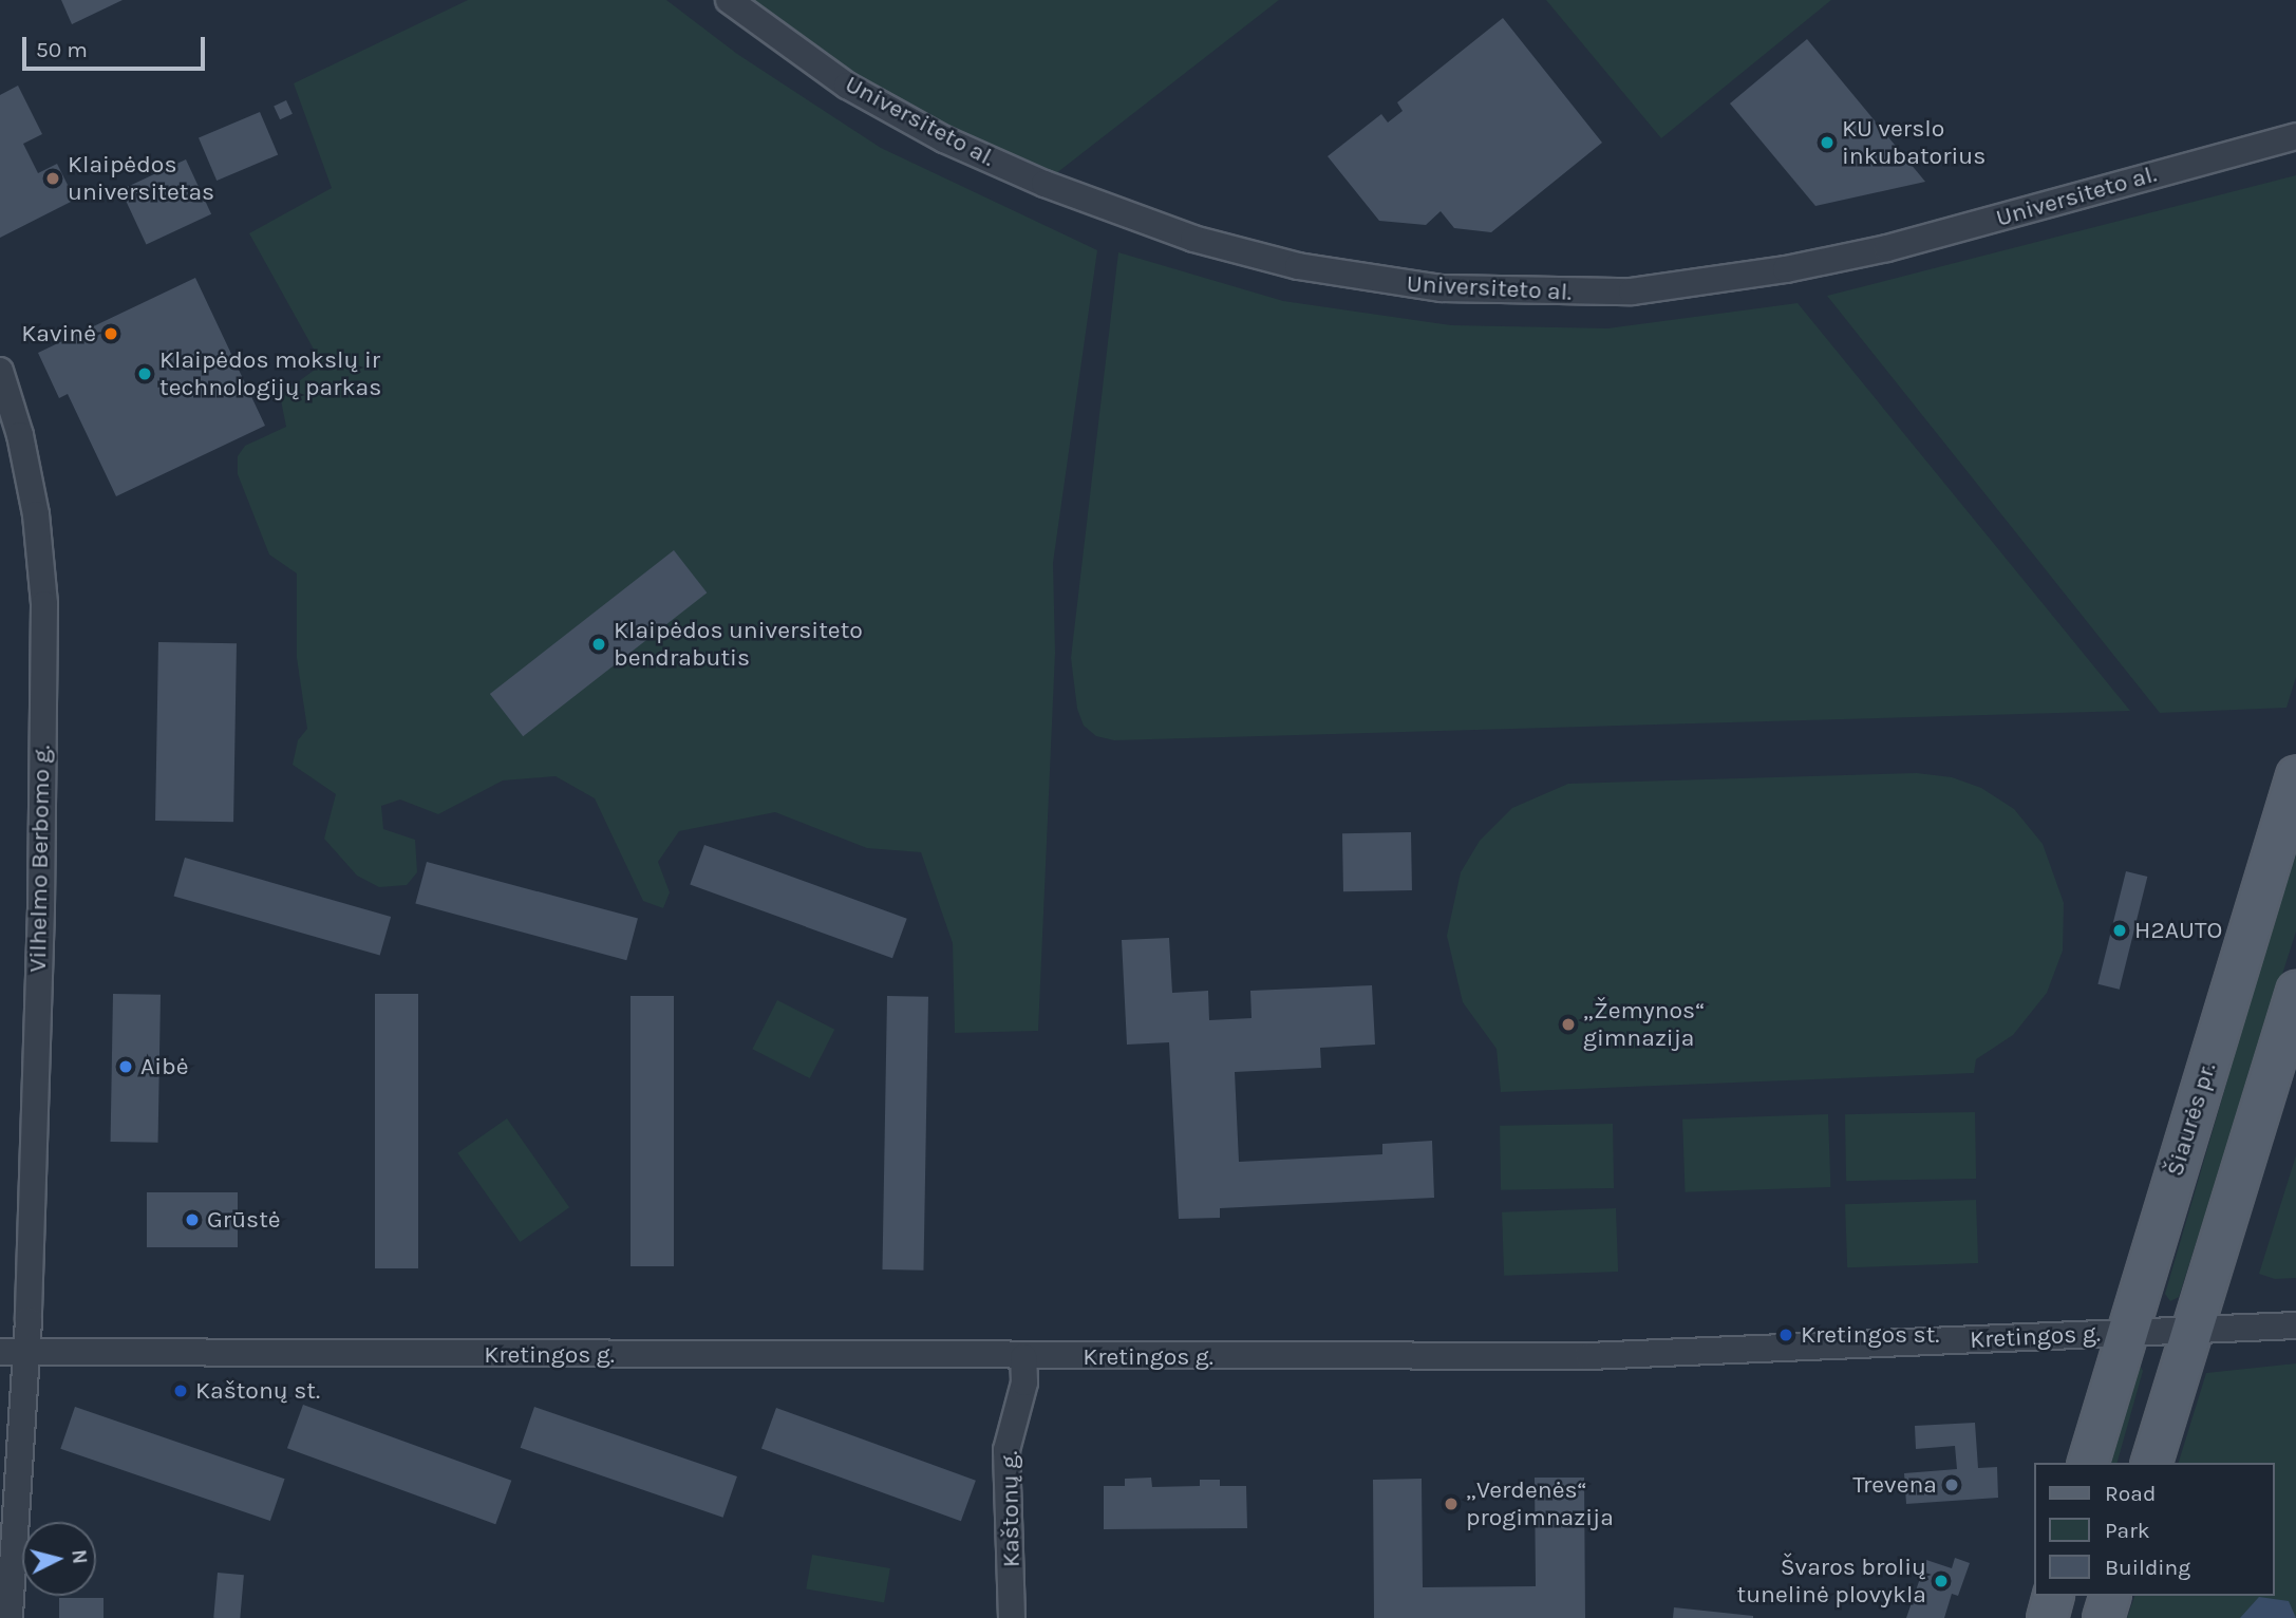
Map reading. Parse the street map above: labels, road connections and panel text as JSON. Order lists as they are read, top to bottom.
{
  "streets": {
    "main road": ["Šiaurės pr."],
    "street": [
      "Universiteto al.",
      "Vilhelmo Berbomo g.",
      "Kretingos g.",
      "Kaštonų g."
    ]
  },
  "crossings": [
    ["Vilhelmo Berbomo g.", "Kretingos g."],
    ["Šiaurės pr.", "Kretingos g."],
    ["Kretingos g.", "Kaštonų g."]
  ],
  "places": [
    "KU verslo inkubatorius",
    "Klaipėdos universitetas",
    "Kavinė",
    "Klaipėdos mokslų ir technologijų parkas",
    "Klaipėdos universiteto bendrabutis",
    "H2AUTO",
    "„Žemynos“ gimnazija",
    "Aibė",
    "Grūstė",
    "Kretingos st.",
    "Kaštonų st.",
    "Trevena",
    "„Verdenės“ progimnazija",
    "Švaros brolių tunelinė plovykla"
  ],
  "legend": ["Road", "Park", "Building"],
  "scale_bar": "50 m",
  "north": "right"
}
